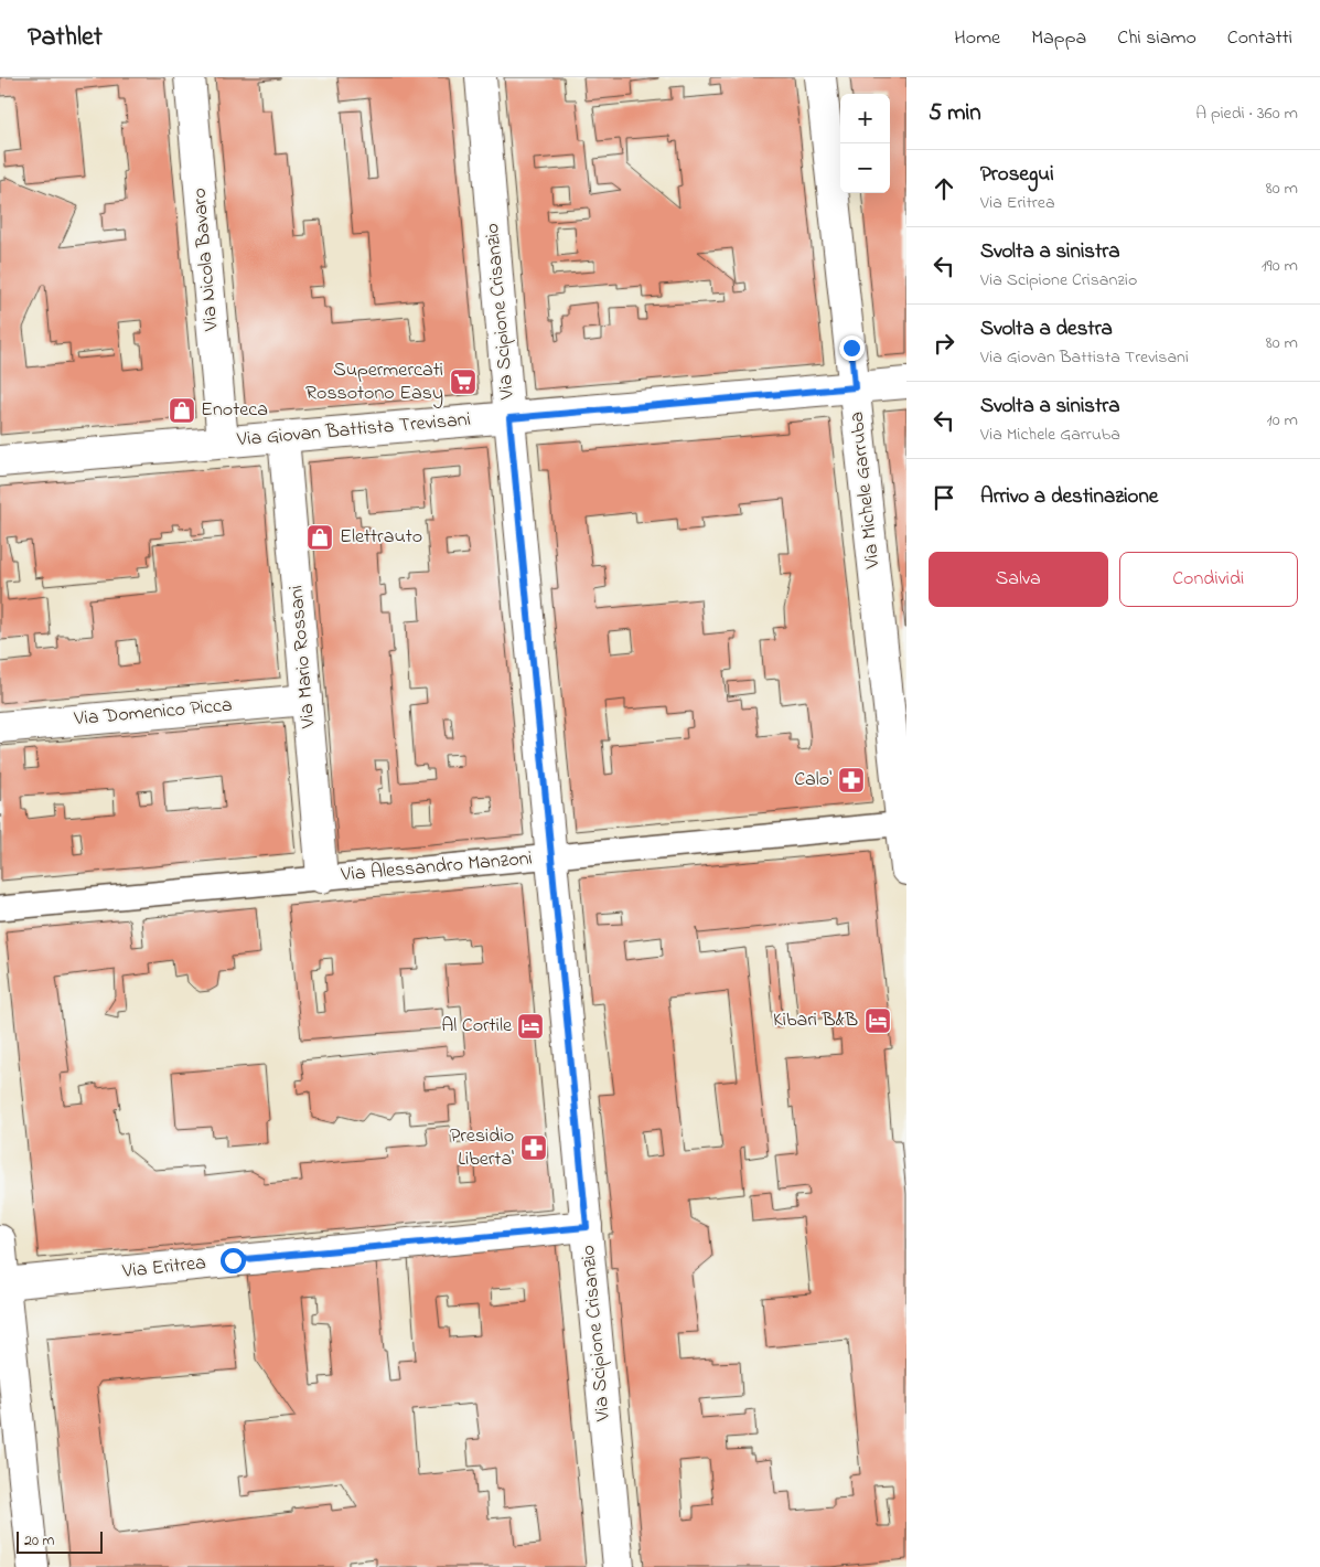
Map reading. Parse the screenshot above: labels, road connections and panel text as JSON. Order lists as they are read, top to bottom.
{
  "streets": {
    "street": [
      "Via Nicola Bavaro",
      "Via Scipione Crisanzio",
      "Via Giovan Battista Trevisani",
      "Via Michele Garruba",
      "Via Mario Rossani",
      "Via Domenico Picca",
      "Via Alessandro Manzoni",
      "Via Eritrea"
    ]
  },
  "crossings": [
    ["Via Nicola Bavaro", "Via Giovan Battista Trevisani"],
    ["Via Scipione Crisanzio", "Via Giovan Battista Trevisani"],
    ["Via Scipione Crisanzio", "Via Alessandro Manzoni"],
    ["Via Scipione Crisanzio", "Via Eritrea"],
    ["Via Giovan Battista Trevisani", "Via Michele Garruba"],
    ["Via Giovan Battista Trevisani", "Via Mario Rossani"],
    ["Via Michele Garruba", "Via Alessandro Manzoni"],
    ["Via Mario Rossani", "Via Domenico Picca"],
    ["Via Mario Rossani", "Via Alessandro Manzoni"]
  ],
  "places": {
    "supermarket": ["Supermercati Rossotono Easy"],
    "shop": ["Enoteca", "Elettrauto"],
    "pharmacy": ["Calo'", "Presidio Liberta'"],
    "hotel": ["Kibari B&B", "Al Cortile"]
  },
  "scale_bar": "20 m",
  "page": {
    "header": "Pathlet",
    "nav": [
      "Home",
      "Mappa",
      "Chi siamo",
      "Contatti"
    ],
    "heading": ["5 min", "A piedi · 360 m"],
    "map_buttons": ["+", "−"],
    "list": [
      ["Prosegui", "Via Eritrea", "80 m"],
      ["Svolta a sinistra", "Via Scipione Crisanzio", "190 m"],
      ["Svolta a destra", "Via Giovan Battista Trevisani", "80 m"],
      ["Svolta a sinistra", "Via Michele Garruba", "10 m"],
      "Arrivo a destinazione"
    ],
    "buttons": ["Salva", "Condividi"],
    "scale": "20 m"
  }
}
